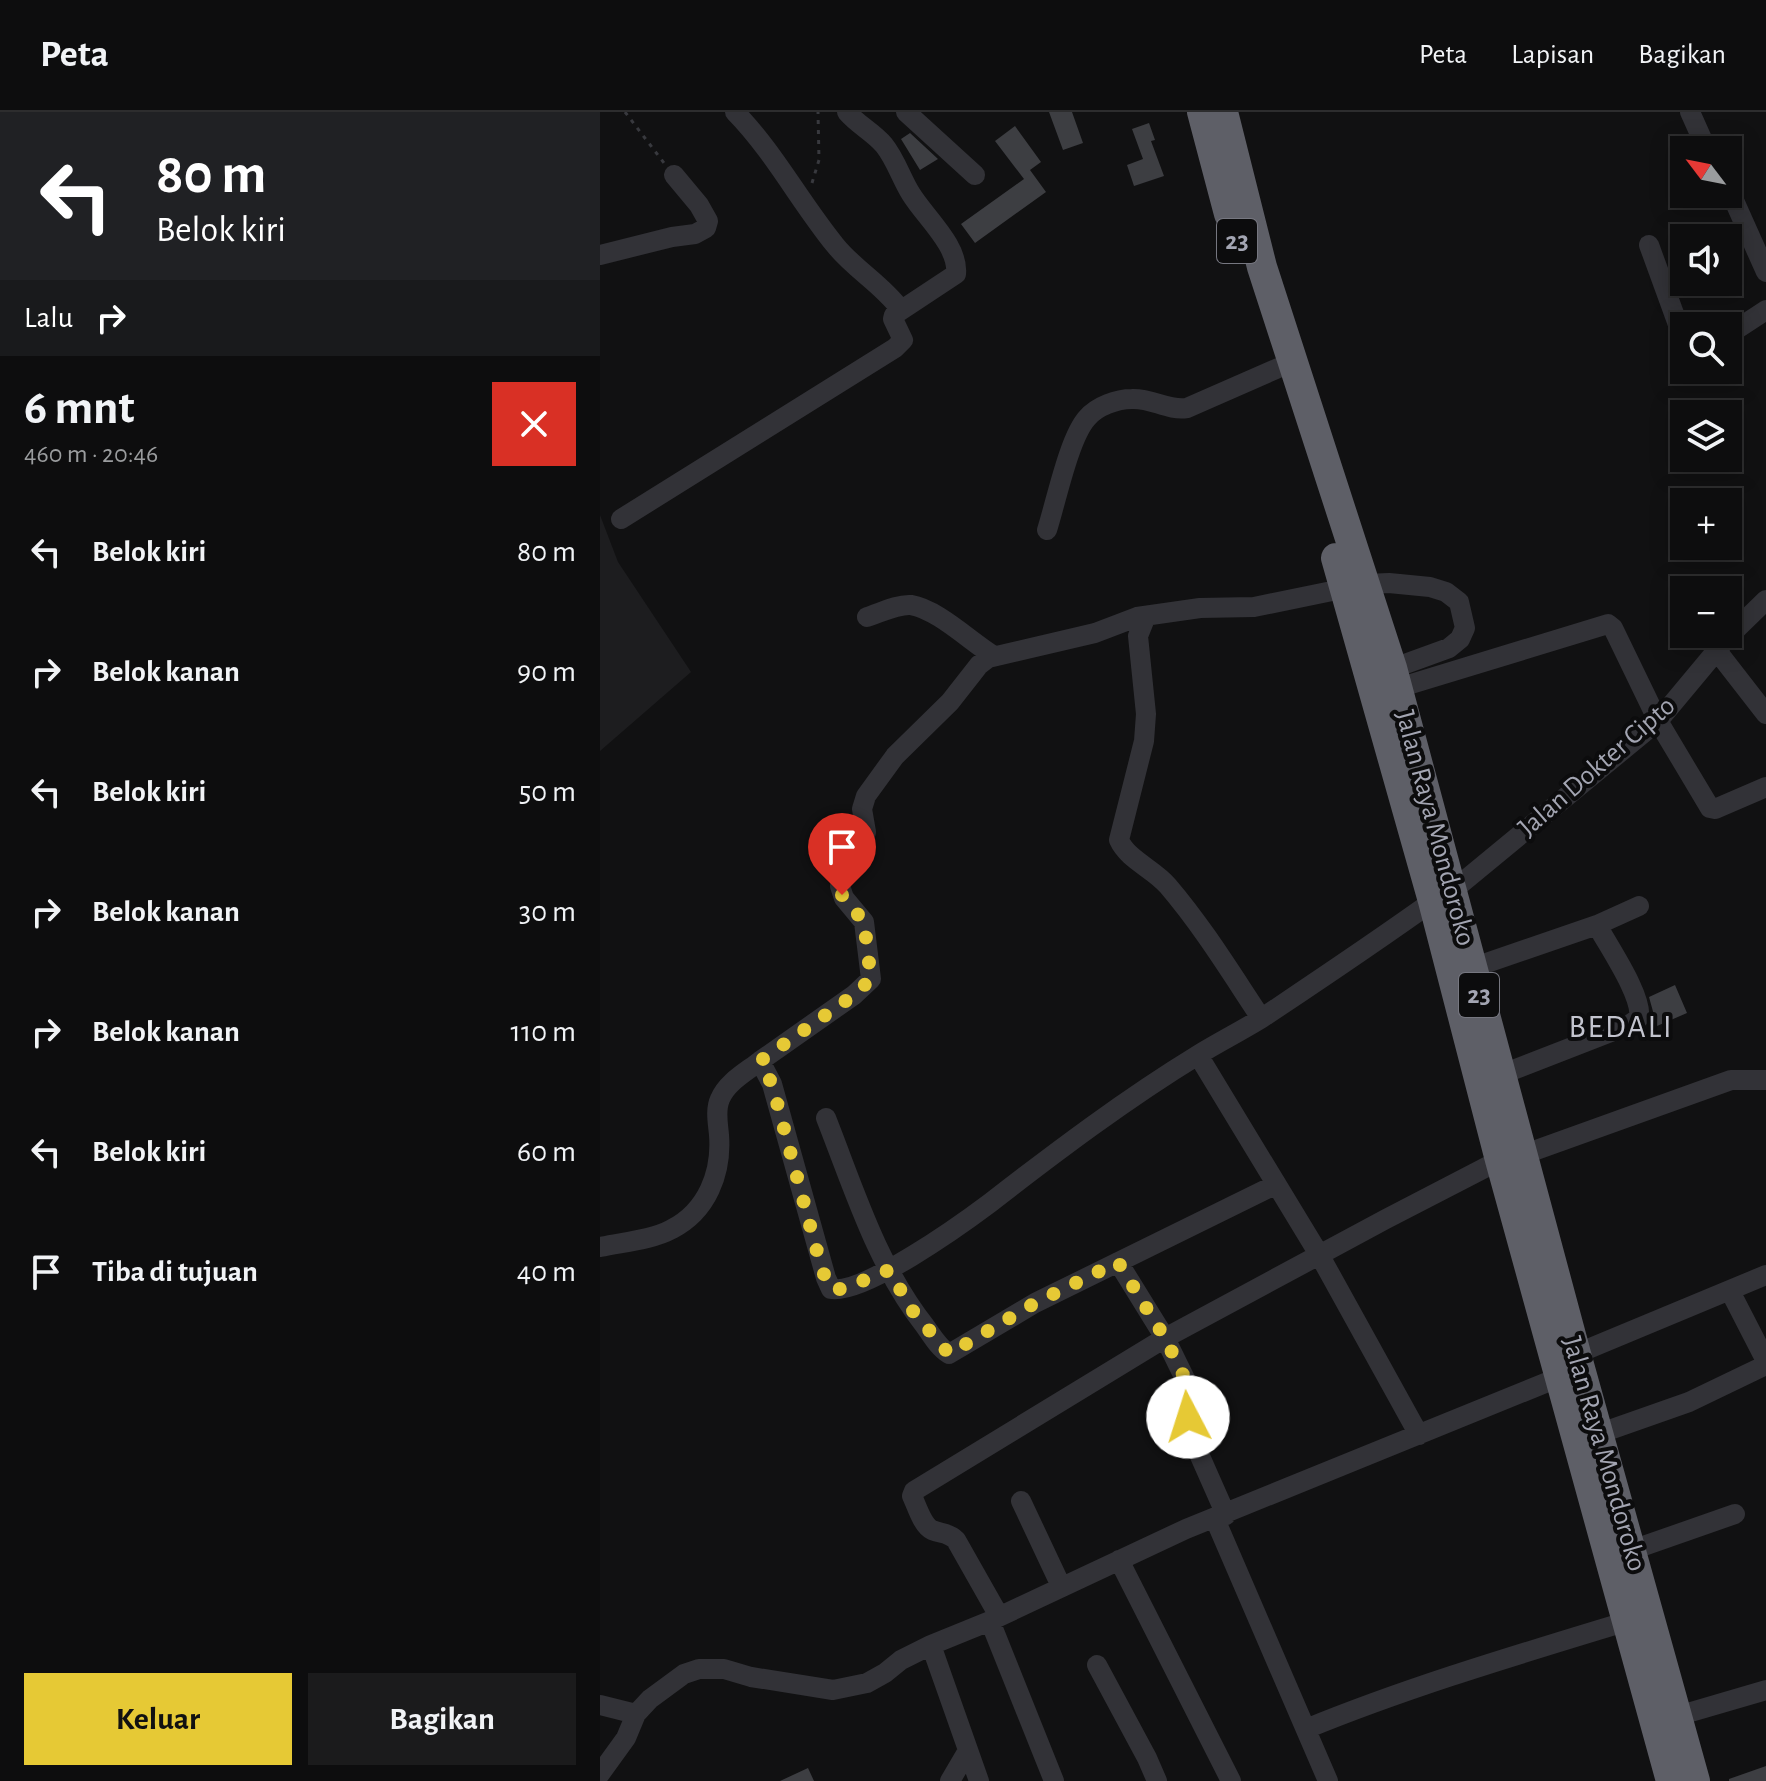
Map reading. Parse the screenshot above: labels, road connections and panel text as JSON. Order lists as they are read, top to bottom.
{
  "streets": {
    "highway": ["23", "Jalan Raya Mondoroko"],
    "street": ["Jalan Dokter Cipto"]
  },
  "crossings": [
    ["Jalan Dokter Cipto", "Jalan Raya Mondoroko"]
  ],
  "districts": ["BEDALI"],
  "north": "top left",
  "page": {
    "header": "Peta",
    "nav": ["Peta", "Lapisan", "Bagikan"],
    "turn": ["80 m", "Belok kiri"],
    "map_buttons": ["+", "−"],
    "then": "Lalu",
    "heading": ["6 mnt", "460 m · 20:46"],
    "list": [
      {
        "name": "Belok kiri",
        "value": "80 m"
      },
      {
        "name": "Belok kanan",
        "value": "90 m"
      },
      {
        "name": "Belok kiri",
        "value": "50 m"
      },
      {
        "name": "Belok kanan",
        "value": "30 m"
      },
      {
        "name": "Belok kanan",
        "value": "110 m"
      },
      {
        "name": "Belok kiri",
        "value": "60 m"
      },
      {
        "name": "Tiba di tujuan",
        "value": "40 m"
      }
    ],
    "buttons": ["Keluar", "Bagikan"]
  }
}
